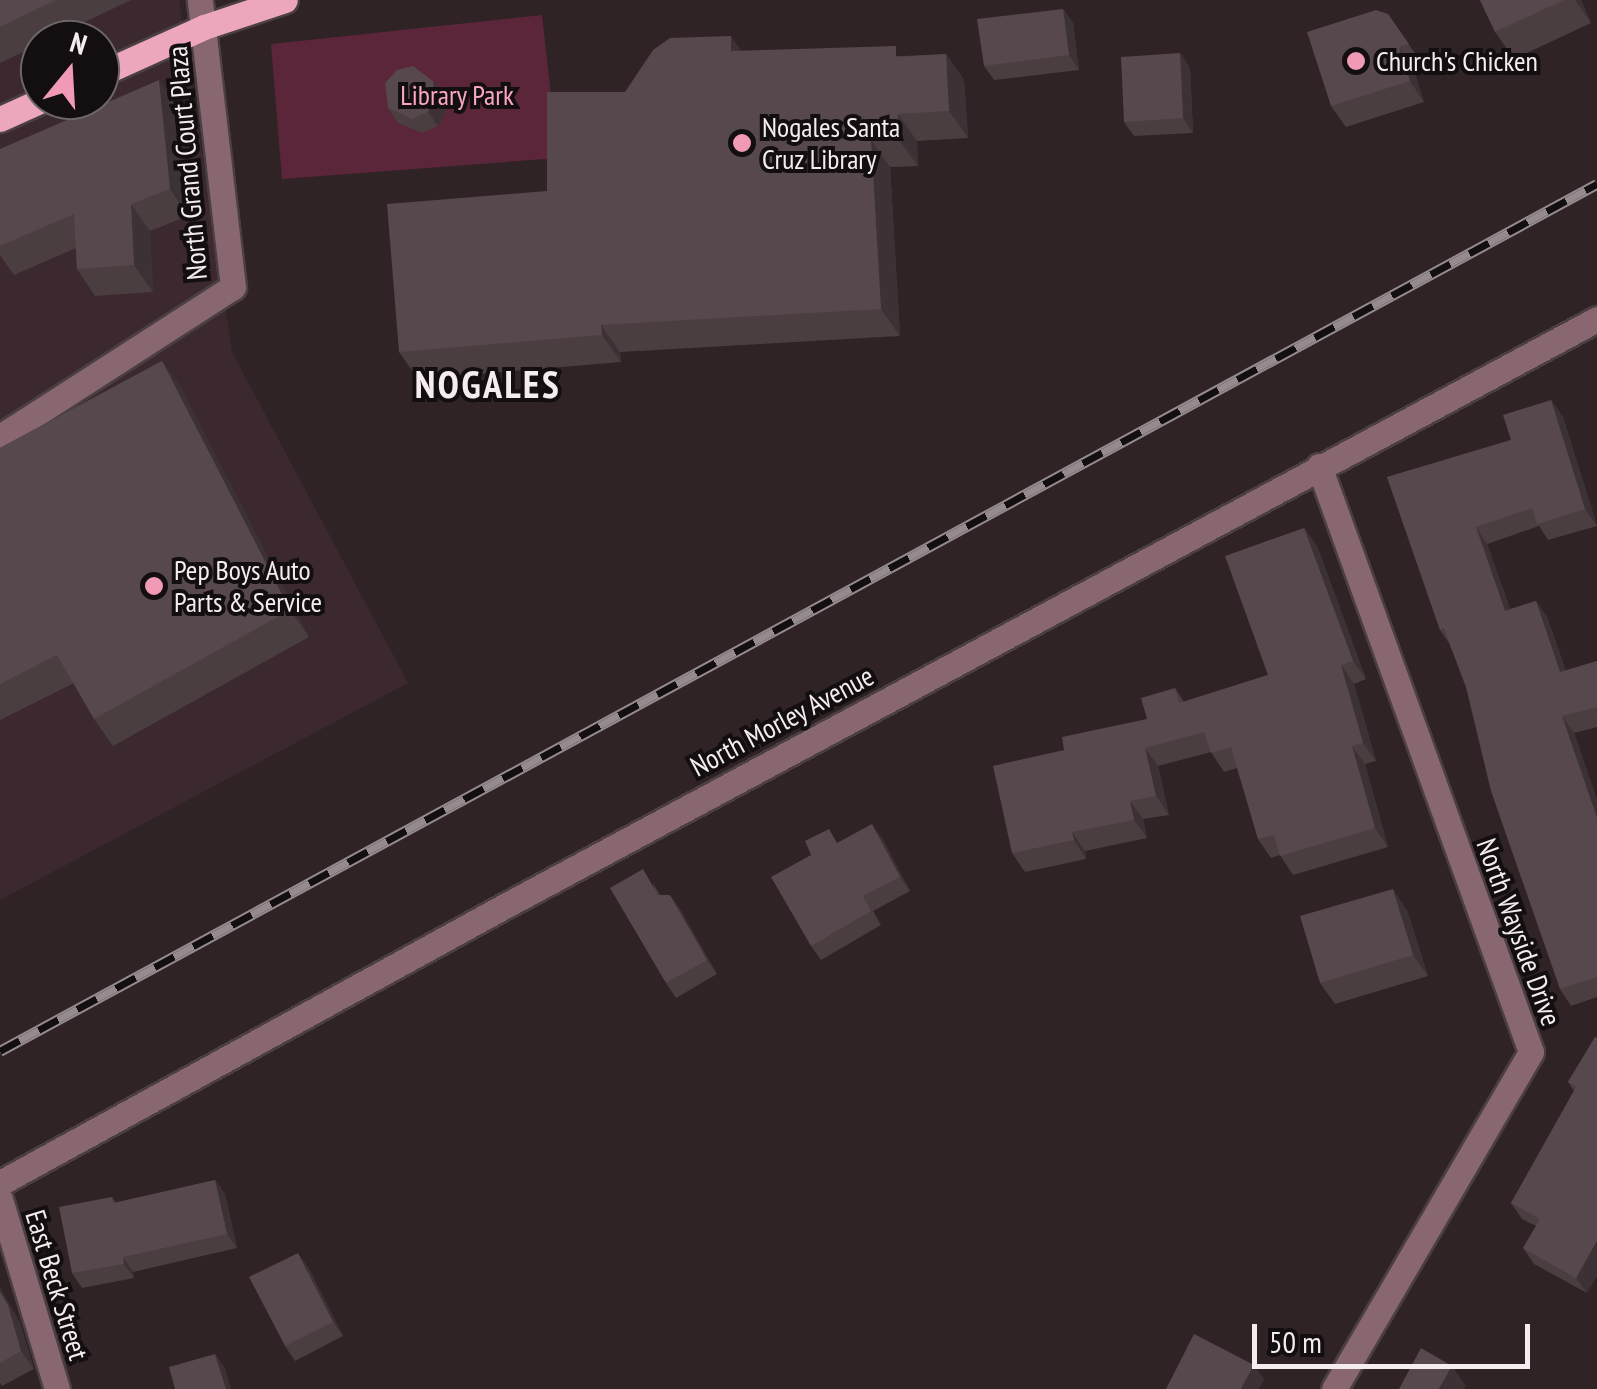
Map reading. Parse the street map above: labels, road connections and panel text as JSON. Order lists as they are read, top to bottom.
{
  "streets": {
    "street": [
      "North Grand Court Plaza",
      "North Morley Avenue",
      "North Wayside Drive",
      "East Beck Street"
    ]
  },
  "crossings": [
    ["North Morley Avenue", "North Wayside Drive"]
  ],
  "districts": ["NOGALES"],
  "parks": ["Library Park"],
  "places": ["Church's Chicken", "Nogales Santa Cruz Library", "Pep Boys Auto Parts & Service"],
  "scale_bar": "50 m",
  "north": "top"
}
